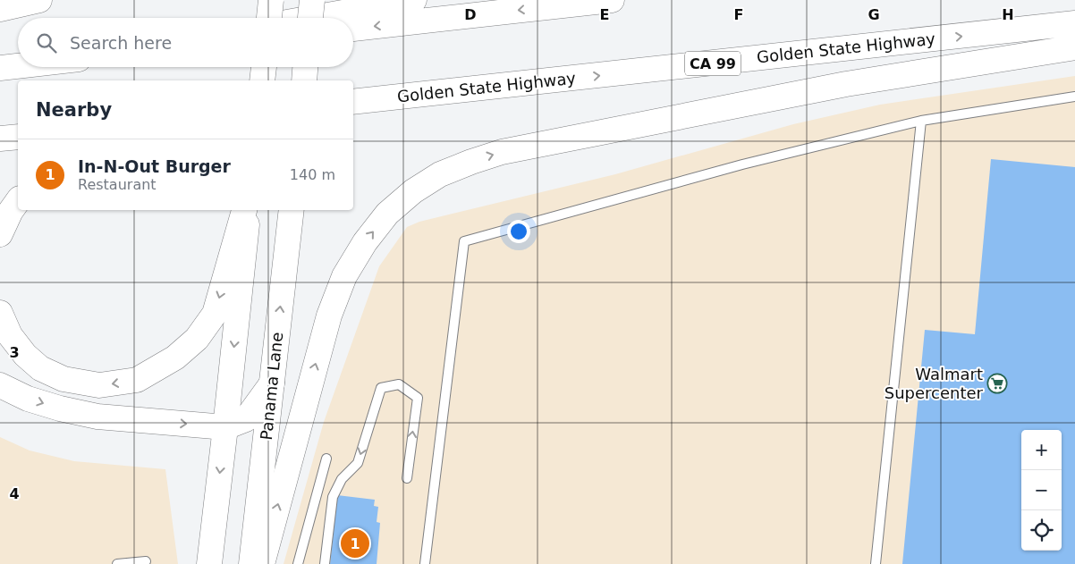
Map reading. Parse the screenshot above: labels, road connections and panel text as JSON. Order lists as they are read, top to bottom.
{
  "streets": {
    "main road": ["Golden State Highway", "CA 99", "Panama Lane"]
  },
  "one_way": ["Golden State Highway"],
  "places": {
    "supermarket": ["Walmart Supercenter"]
  },
  "page": {
    "search": "Search here",
    "heading": "Nearby",
    "list": [
      {
        "mark": "1",
        "name": "In-N-Out Burger",
        "note": "Restaurant",
        "value": "140 m"
      }
    ],
    "map_buttons": ["+", "−"],
    "pins": "1"
  },
  "grid": {
    "columns": [
      "D",
      "E",
      "F",
      "G",
      "H"
    ],
    "rows": ["3", "4"]
  }
}
